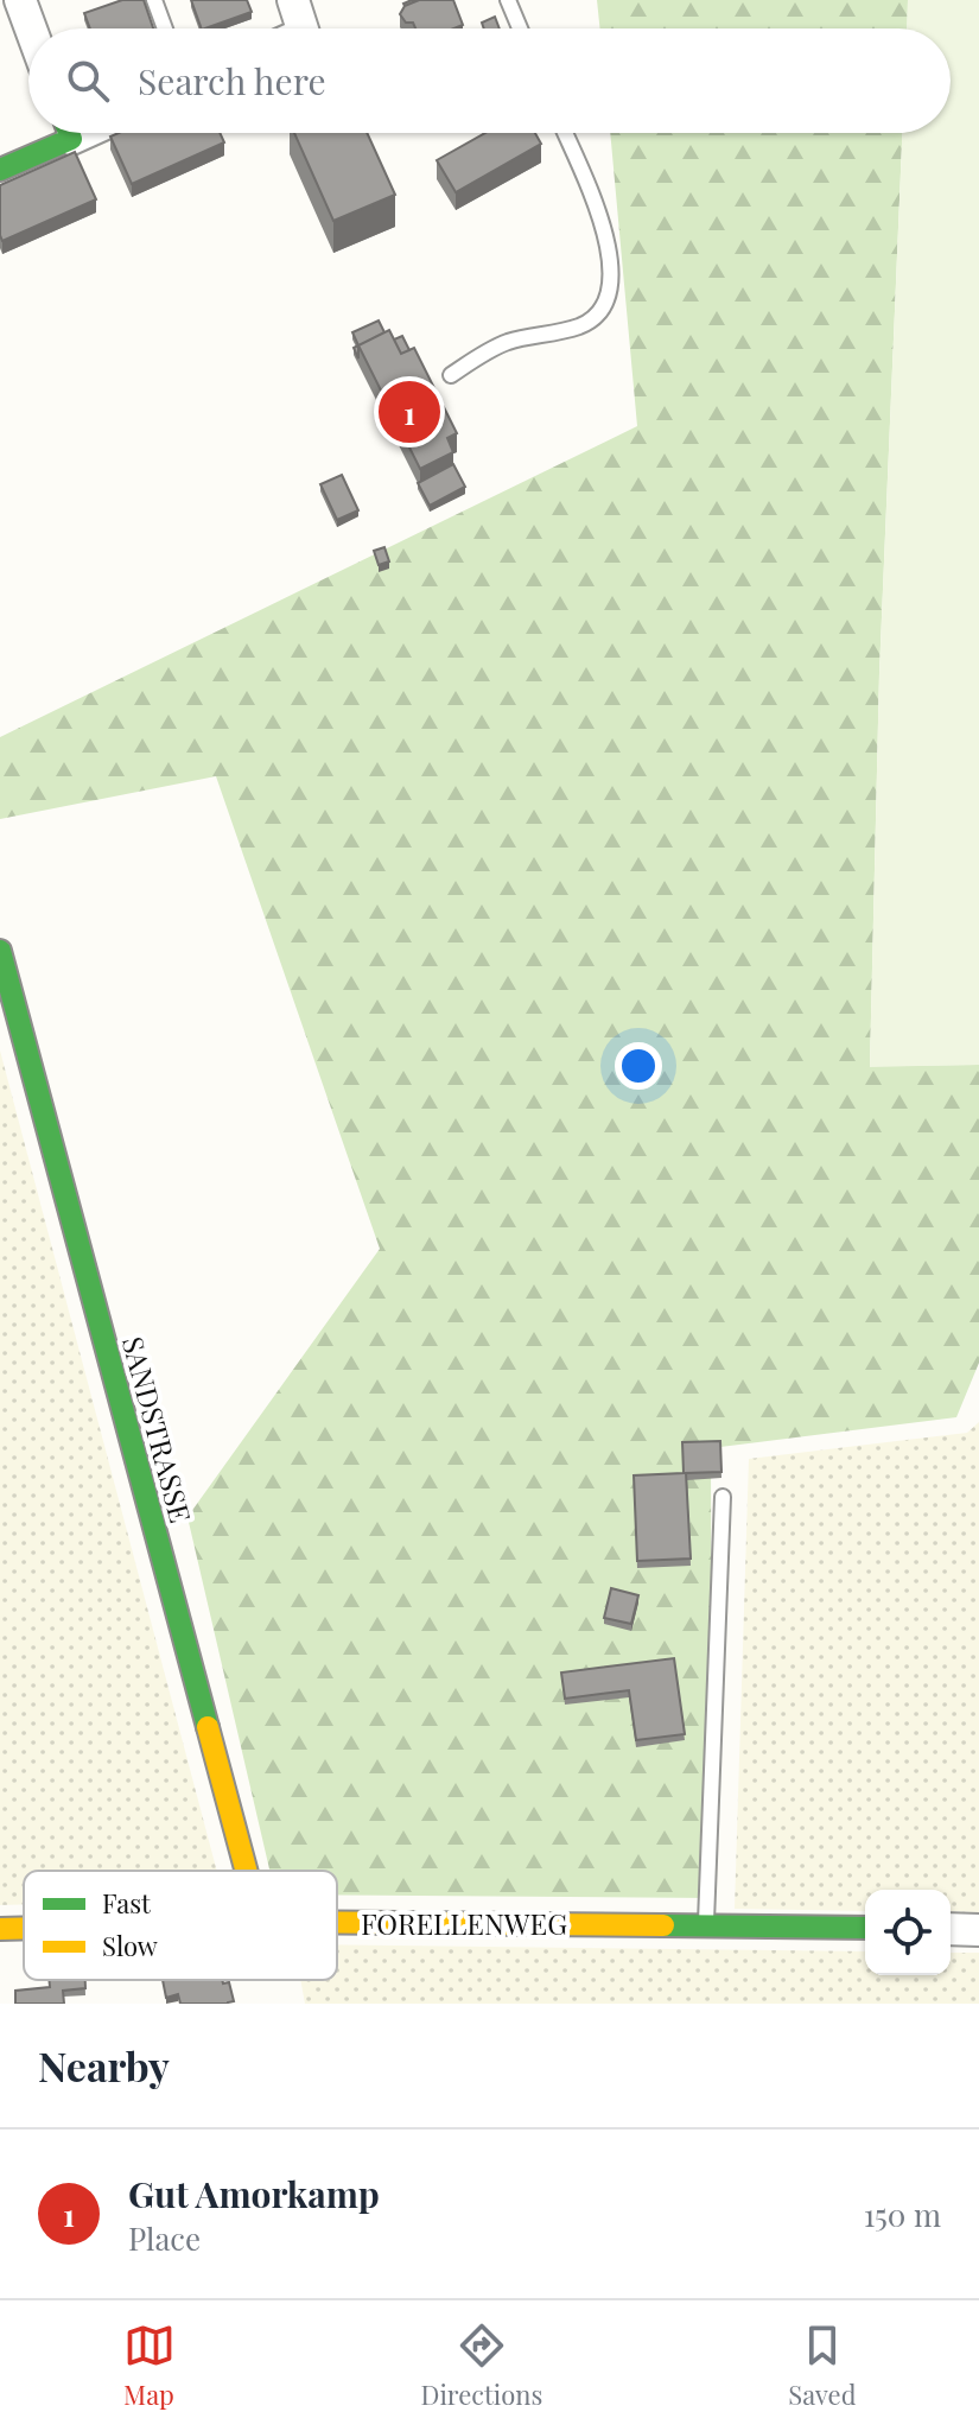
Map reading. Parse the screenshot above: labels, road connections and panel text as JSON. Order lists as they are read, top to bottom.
{
  "streets": {
    "street": ["SANDSTRASSE", "FORELLENWEG"]
  },
  "legend": ["Fast", "Slow"],
  "page": {
    "search": "Search here",
    "pins": "1",
    "heading": "Nearby",
    "list": [
      {
        "mark": "1",
        "name": "Gut Amorkamp",
        "note": "Place",
        "value": "150 m"
      }
    ],
    "nav": ["Map", "Directions", "Saved"]
  }
}
